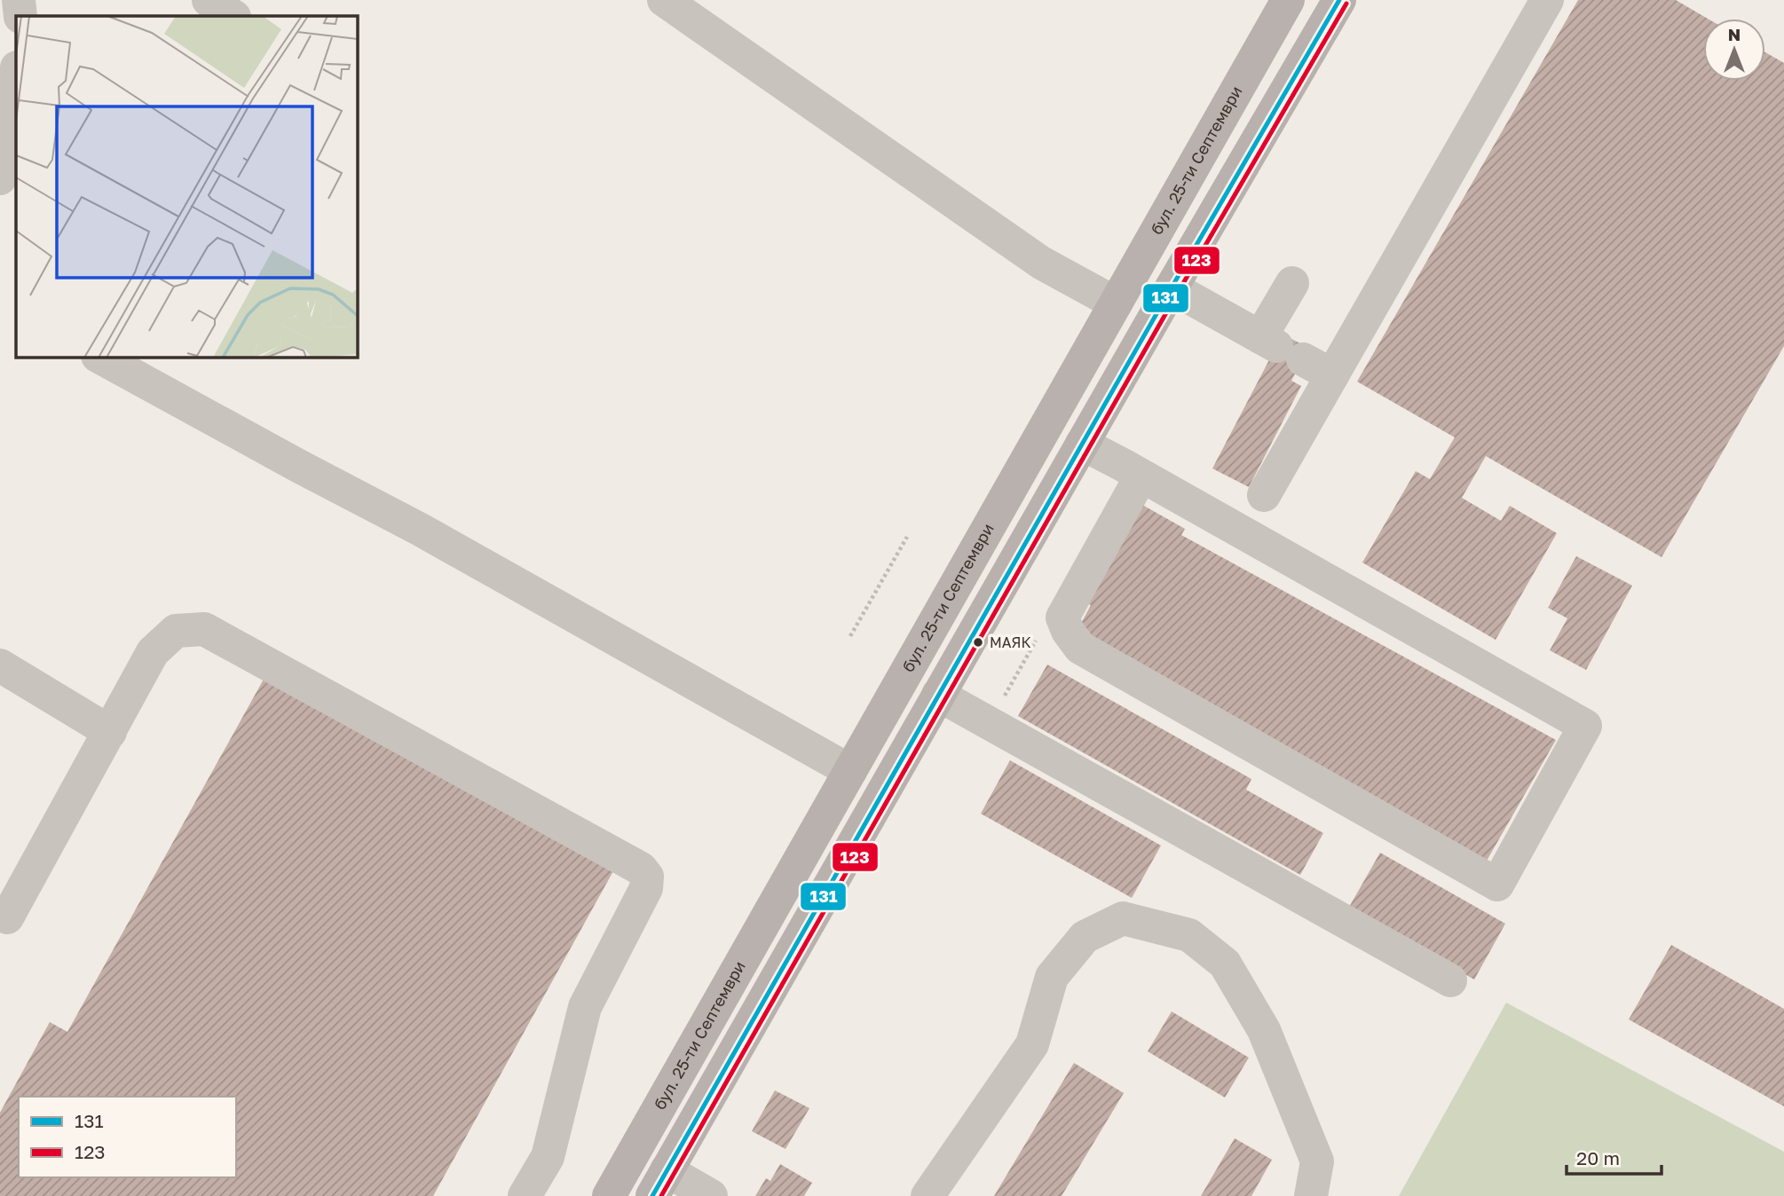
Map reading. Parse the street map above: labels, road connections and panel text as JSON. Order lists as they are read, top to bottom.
{
  "streets": {
    "main road": ["бул. 25-ти Септември"]
  },
  "places": ["МАЯК"],
  "lines": ["transit line 131", "transit line 123"],
  "legend": ["131", "123"],
  "scale_bar": "20 m",
  "north": "top"
}
